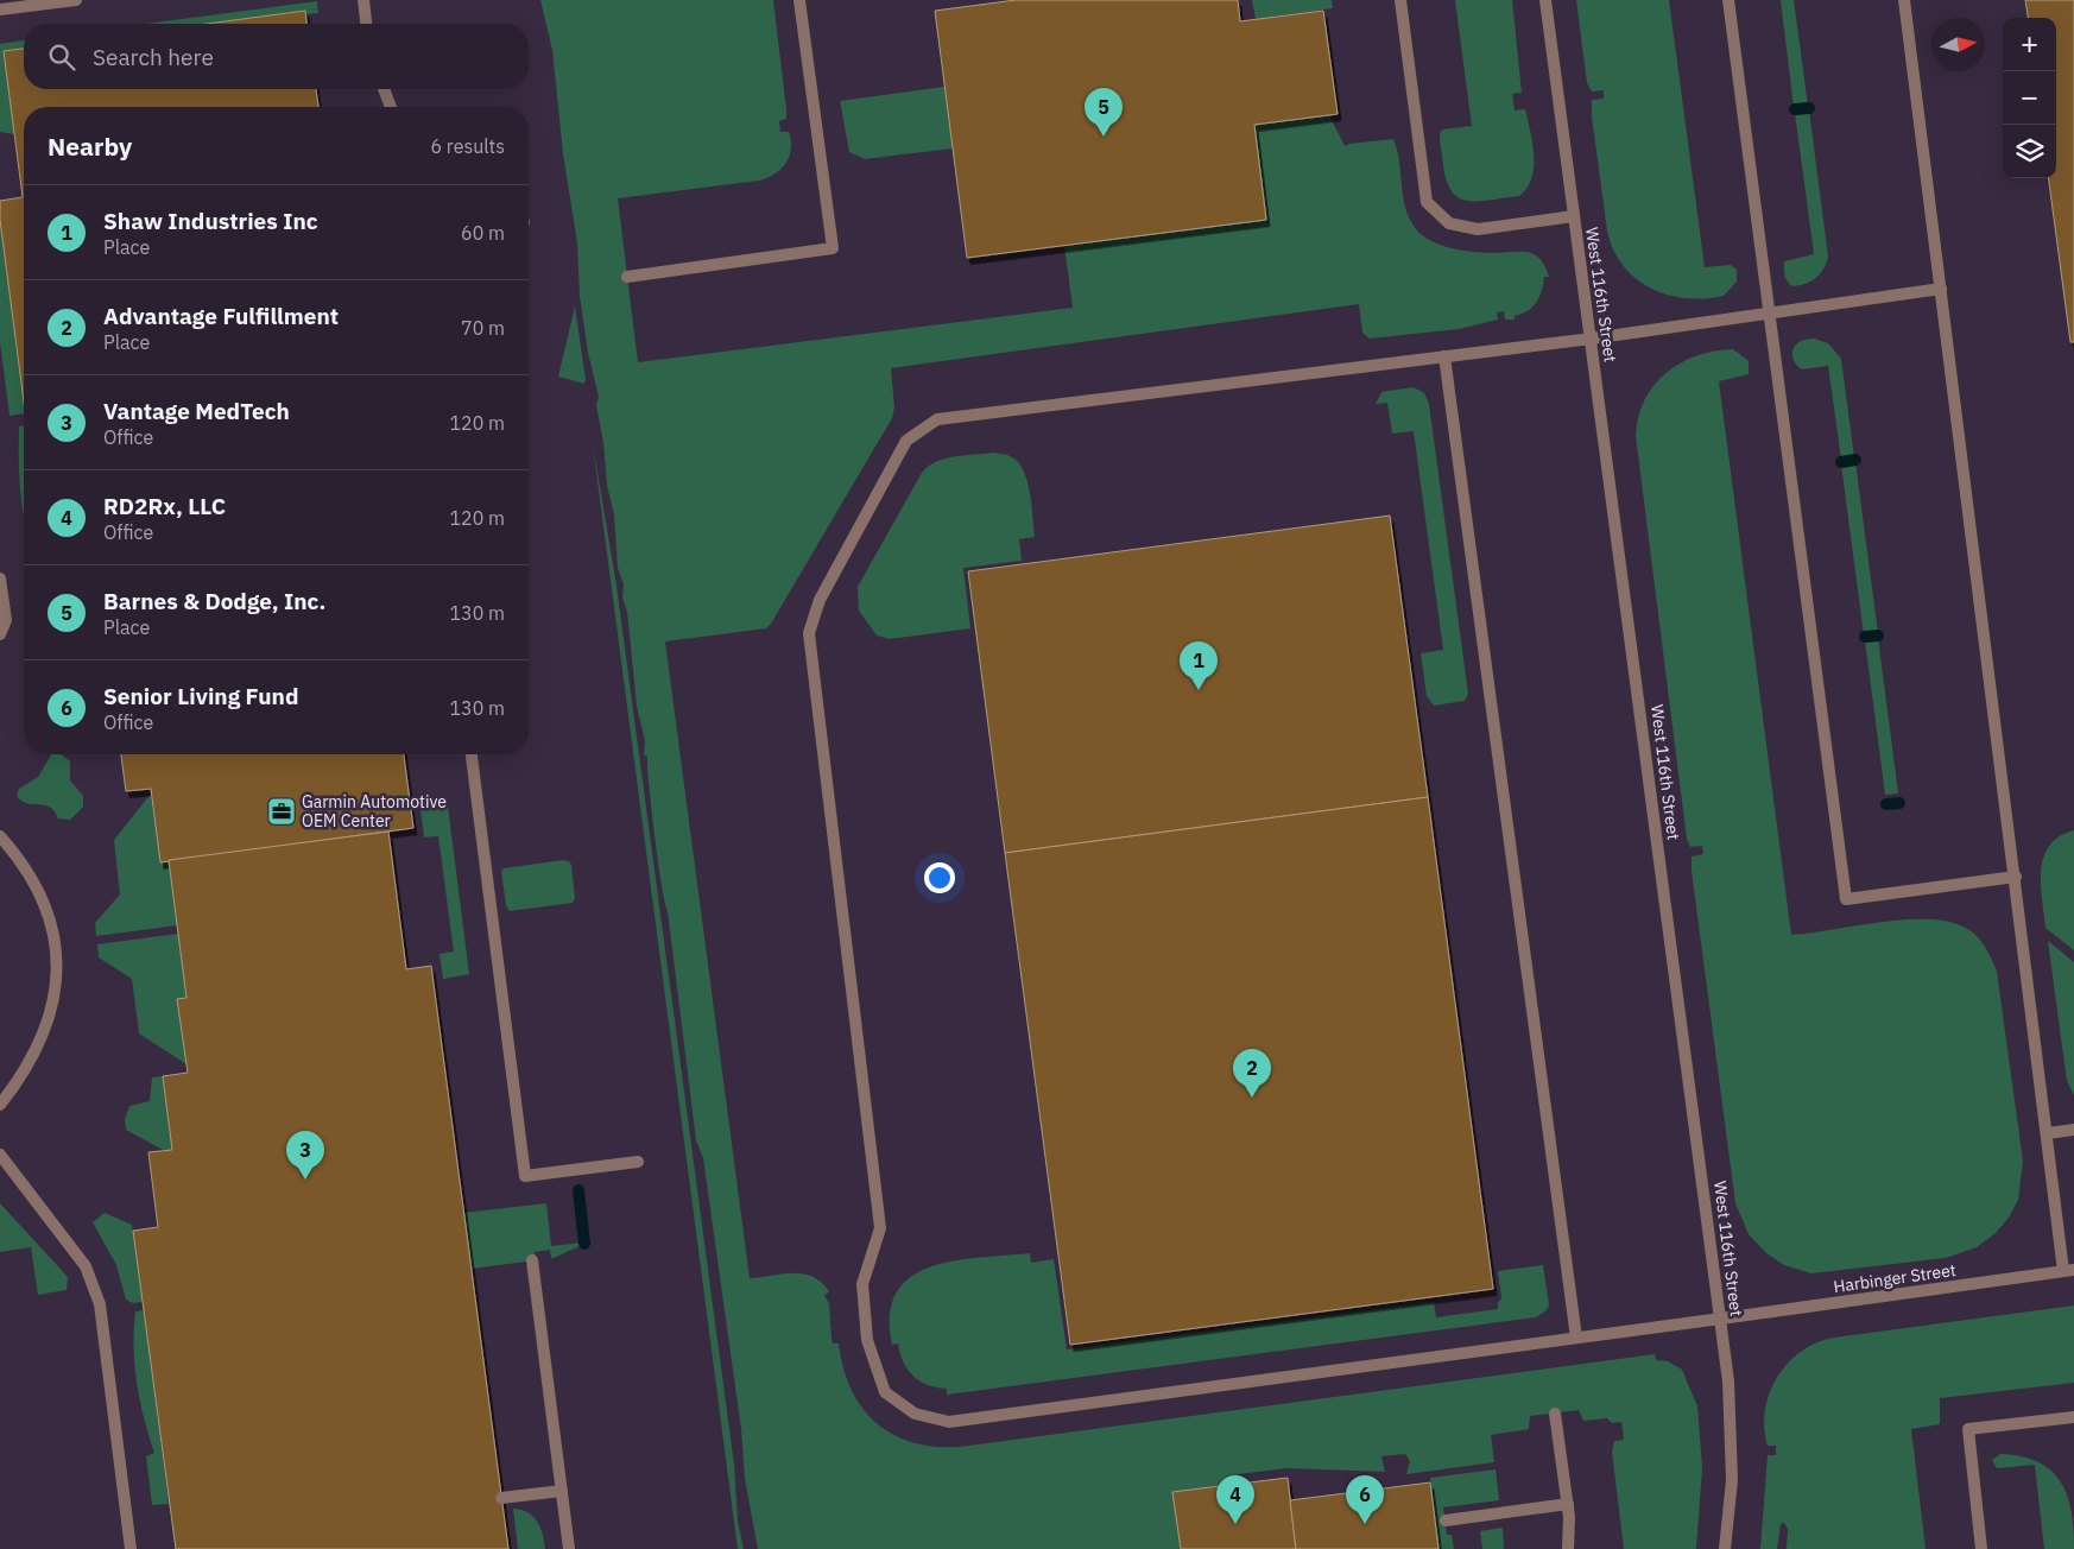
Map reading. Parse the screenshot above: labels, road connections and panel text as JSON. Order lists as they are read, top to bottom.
{
  "streets": {
    "street": ["West 116th Street", "Harbinger Street"]
  },
  "crossings": [
    ["West 116th Street", "Harbinger Street"]
  ],
  "places": {
    "office": ["Garmin Automotive OEM Center"]
  },
  "north": "right",
  "page": {
    "map_buttons": ["+", "−"],
    "search": "Search here",
    "pins": [
      "5",
      "1",
      "2",
      "3",
      "4",
      "6"
    ],
    "heading": ["Nearby", "6 results"],
    "list": [
      {
        "mark": "1",
        "name": "Shaw Industries Inc",
        "note": "Place",
        "value": "60 m"
      },
      {
        "mark": "2",
        "name": "Advantage Fulfillment",
        "note": "Place",
        "value": "70 m"
      },
      {
        "mark": "3",
        "name": "Vantage MedTech",
        "note": "Office",
        "value": "120 m"
      },
      {
        "mark": "4",
        "name": "RD2Rx, LLC",
        "note": "Office",
        "value": "120 m"
      },
      {
        "mark": "5",
        "name": "Barnes & Dodge, Inc.",
        "note": "Place",
        "value": "130 m"
      },
      {
        "mark": "6",
        "name": "Senior Living Fund",
        "note": "Office",
        "value": "130 m"
      }
    ]
  }
}
